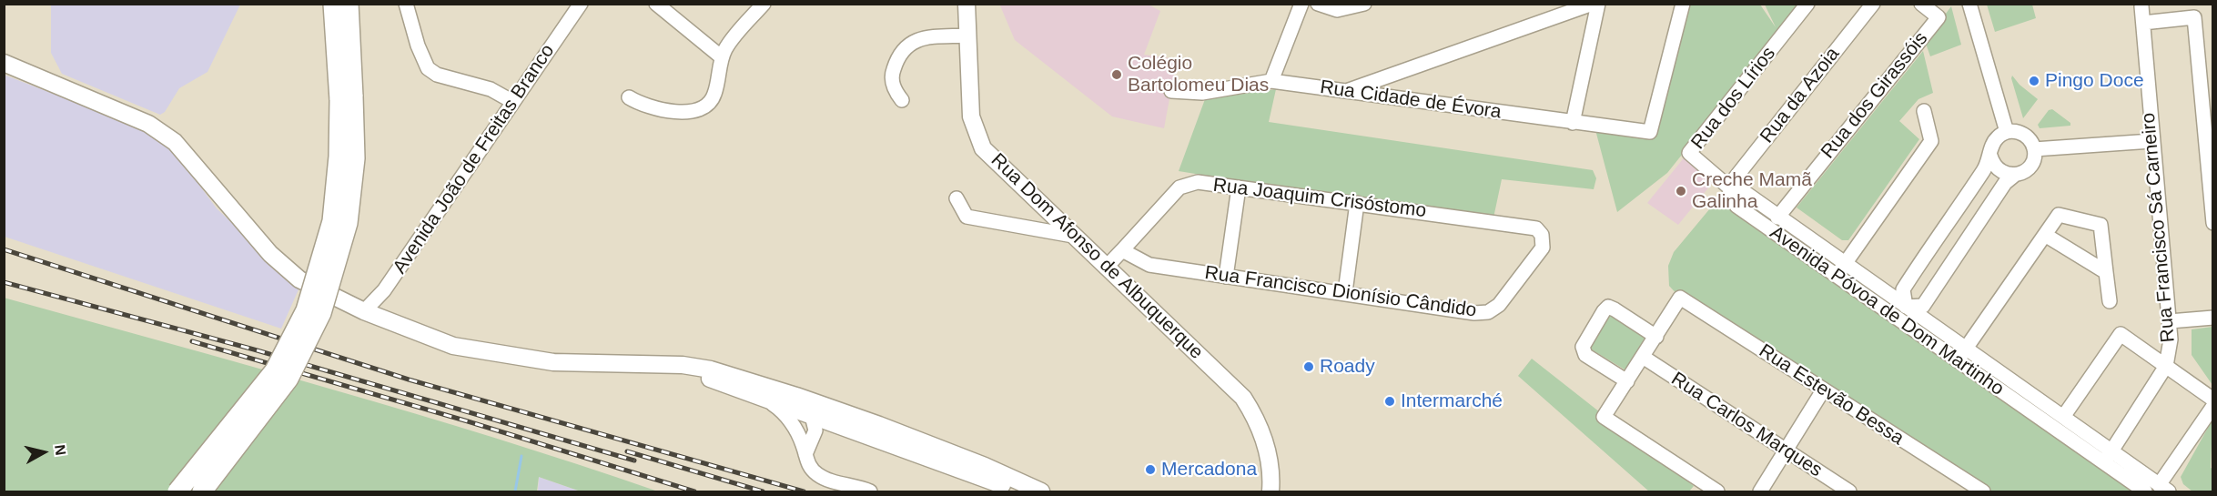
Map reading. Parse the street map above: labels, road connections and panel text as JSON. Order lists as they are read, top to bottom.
{
  "streets": {
    "main road": ["Rua Dom Afonso de Albuquerque"],
    "street": [
      "Rua da Azoia",
      "Rua dos Girassóis",
      "Rua dos Lírios",
      "Rua Cidade de Évora",
      "Avenida João de Freitas Branco",
      "Rua Joaquim Crisóstomo",
      "Rua Francisco Sá Carneiro",
      "Rua Francisco Dionísio Cândido",
      "Avenida Póvoa de Dom Martinho",
      "Rua Estevão Bessa",
      "Rua Carlos Marques"
    ]
  },
  "crossings": [
    ["Rua da Azoia", "Rua dos Lírios"],
    ["Rua da Azoia", "Avenida Póvoa de Dom Martinho"],
    ["Rua dos Girassóis", "Avenida Póvoa de Dom Martinho"],
    ["Rua dos Lírios", "Avenida Póvoa de Dom Martinho"],
    ["Rua Joaquim Crisóstomo", "Rua Francisco Dionísio Cândido"],
    ["Rua Francisco Sá Carneiro", "Avenida Póvoa de Dom Martinho"]
  ],
  "places": [
    "Colégio Bartolomeu Dias",
    "Pingo Doce",
    "Creche Mamã Galinha",
    "Roady",
    "Intermarché",
    "Mercadona"
  ],
  "north": "right"
}
